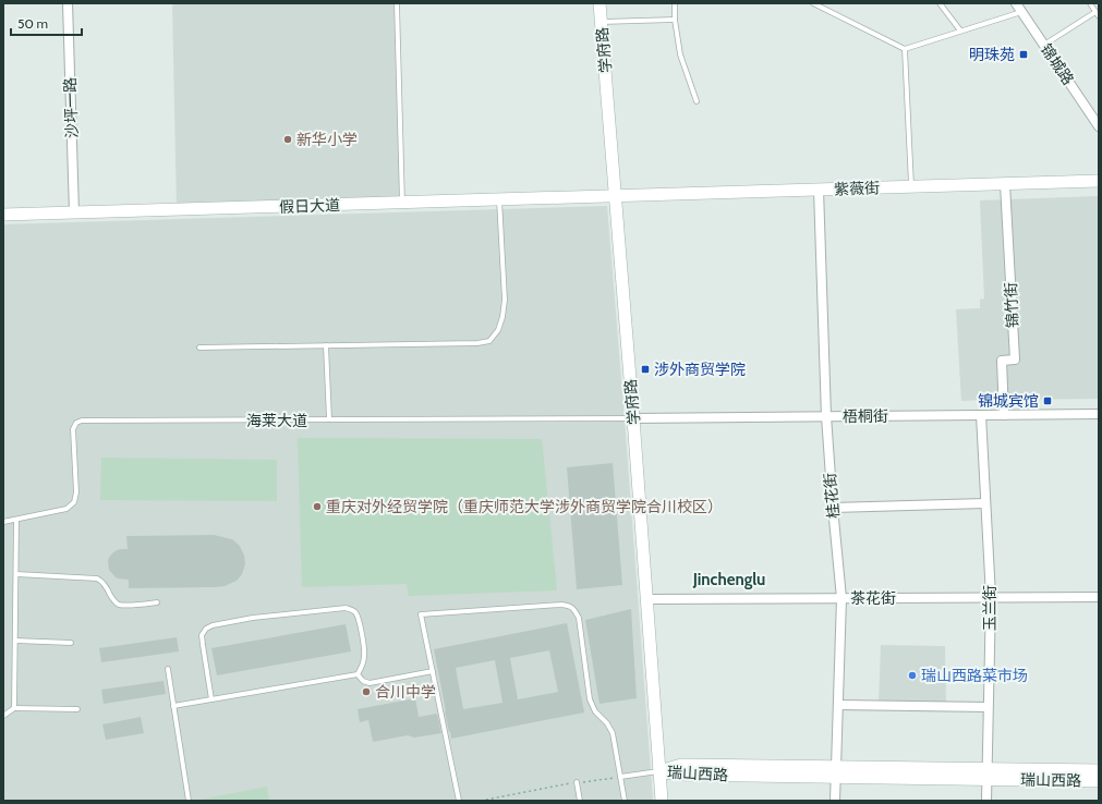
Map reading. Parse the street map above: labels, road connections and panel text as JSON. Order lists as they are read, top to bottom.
{
  "streets": {
    "main road": [
      "学府路",
      "紫薇街",
      "假日大道",
      "瑞山西路"
    ],
    "street": [
      "锦城路",
      "沙坪一路",
      "锦竹街",
      "梧桐街",
      "桂花街",
      "茶花街",
      "玉兰街"
    ],
    "lane": ["海莱大道"]
  },
  "crossings": [
    ["学府路", "紫薇街"],
    ["学府路", "假日大道"],
    ["学府路", "梧桐街"],
    ["学府路", "海莱大道"],
    ["学府路", "茶花街"],
    ["学府路", "瑞山西路"],
    ["沙坪一路", "假日大道"],
    ["紫薇街", "假日大道"],
    ["紫薇街", "锦竹街"],
    ["紫薇街", "桂花街"],
    ["锦竹街", "梧桐街"],
    ["梧桐街", "海莱大道"],
    ["梧桐街", "桂花街"],
    ["梧桐街", "玉兰街"],
    ["桂花街", "茶花街"],
    ["桂花街", "瑞山西路"],
    ["茶花街", "玉兰街"],
    ["玉兰街", "瑞山西路"]
  ],
  "districts": ["Jinchenglu"],
  "places": {
    "transit": ["明珠苑", "涉外商贸学院", "锦城宾馆"],
    "other": [
      "新华小学",
      "重庆对外经贸学院（重庆师范大学涉外商贸学院合川校区）",
      "瑞山西路菜市场",
      "合川中学"
    ]
  },
  "scale_bar": "50 m"
}
